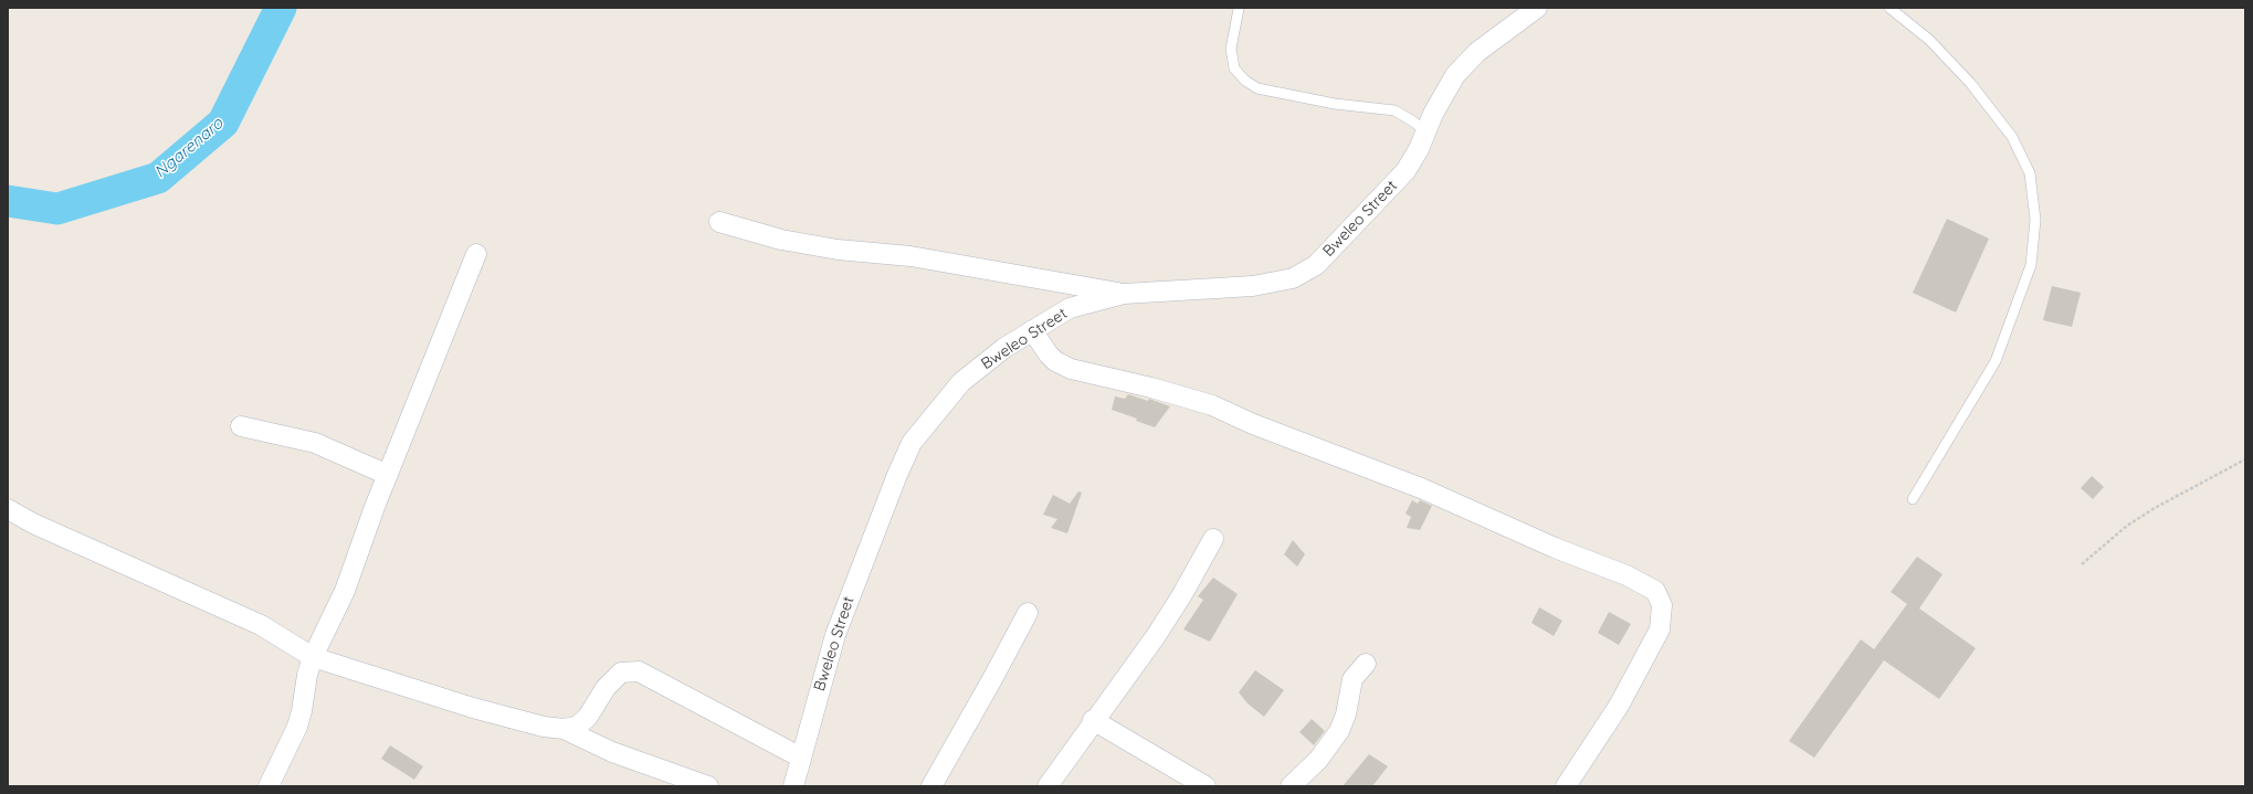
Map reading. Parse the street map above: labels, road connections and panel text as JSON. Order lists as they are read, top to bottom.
{
  "streets": {
    "street": ["Bweleo Street"]
  },
  "water": ["Ngarenaro"]
}
